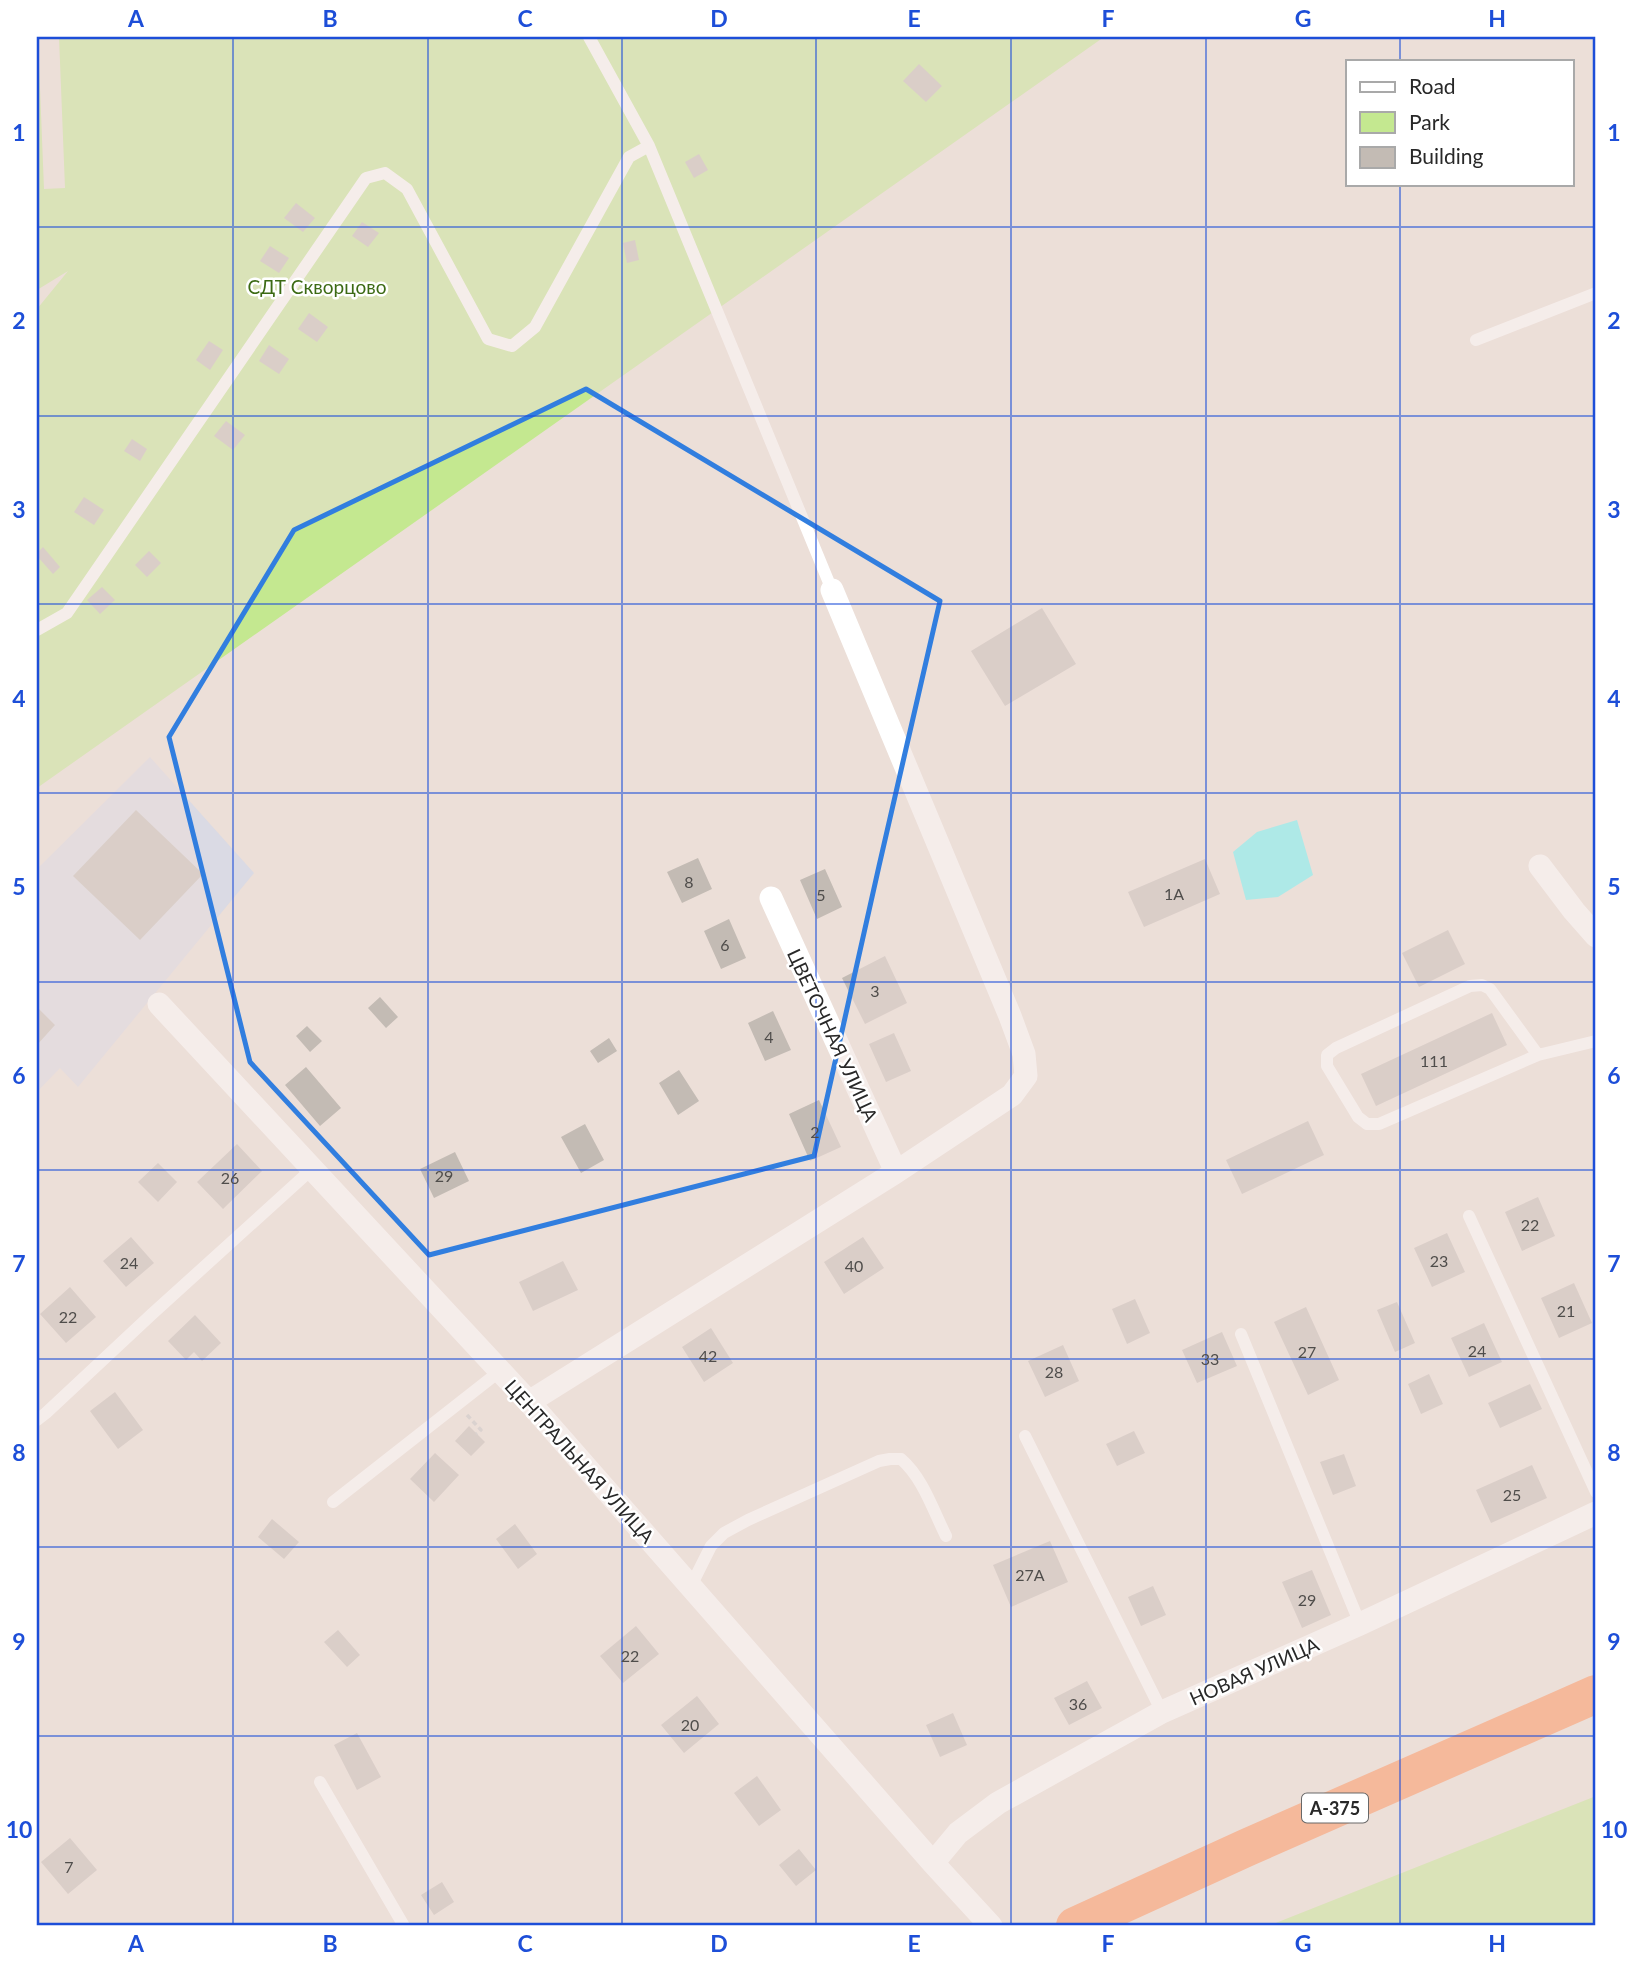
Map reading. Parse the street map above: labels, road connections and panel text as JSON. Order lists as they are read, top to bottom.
{
  "streets": {
    "highway": ["А-375"],
    "street": ["ЦВЕТОЧНАЯ УЛИЦА", "ЦЕНТРАЛЬНАЯ УЛИЦА", "НОВАЯ УЛИЦА"]
  },
  "crossings": [
    ["ЦЕНТРАЛЬНАЯ УЛИЦА", "НОВАЯ УЛИЦА"]
  ],
  "parks": ["СДТ Скворцово"],
  "house_numbers": [
    "8",
    "1А",
    "5",
    "6",
    "3",
    "4",
    "111",
    "2",
    "29",
    "26",
    "22",
    "23",
    "24",
    "40",
    "21",
    "22",
    "24",
    "27",
    "42",
    "33",
    "28",
    "25",
    "27А",
    "29",
    "22",
    "36",
    "20",
    "7"
  ],
  "legend": ["Road", "Park", "Building"],
  "grid": {
    "columns": [
      "A",
      "B",
      "C",
      "D",
      "E",
      "F",
      "G",
      "H"
    ],
    "rows": [
      "1",
      "2",
      "3",
      "4",
      "5",
      "6",
      "7",
      "8",
      "9",
      "10"
    ]
  }
}
